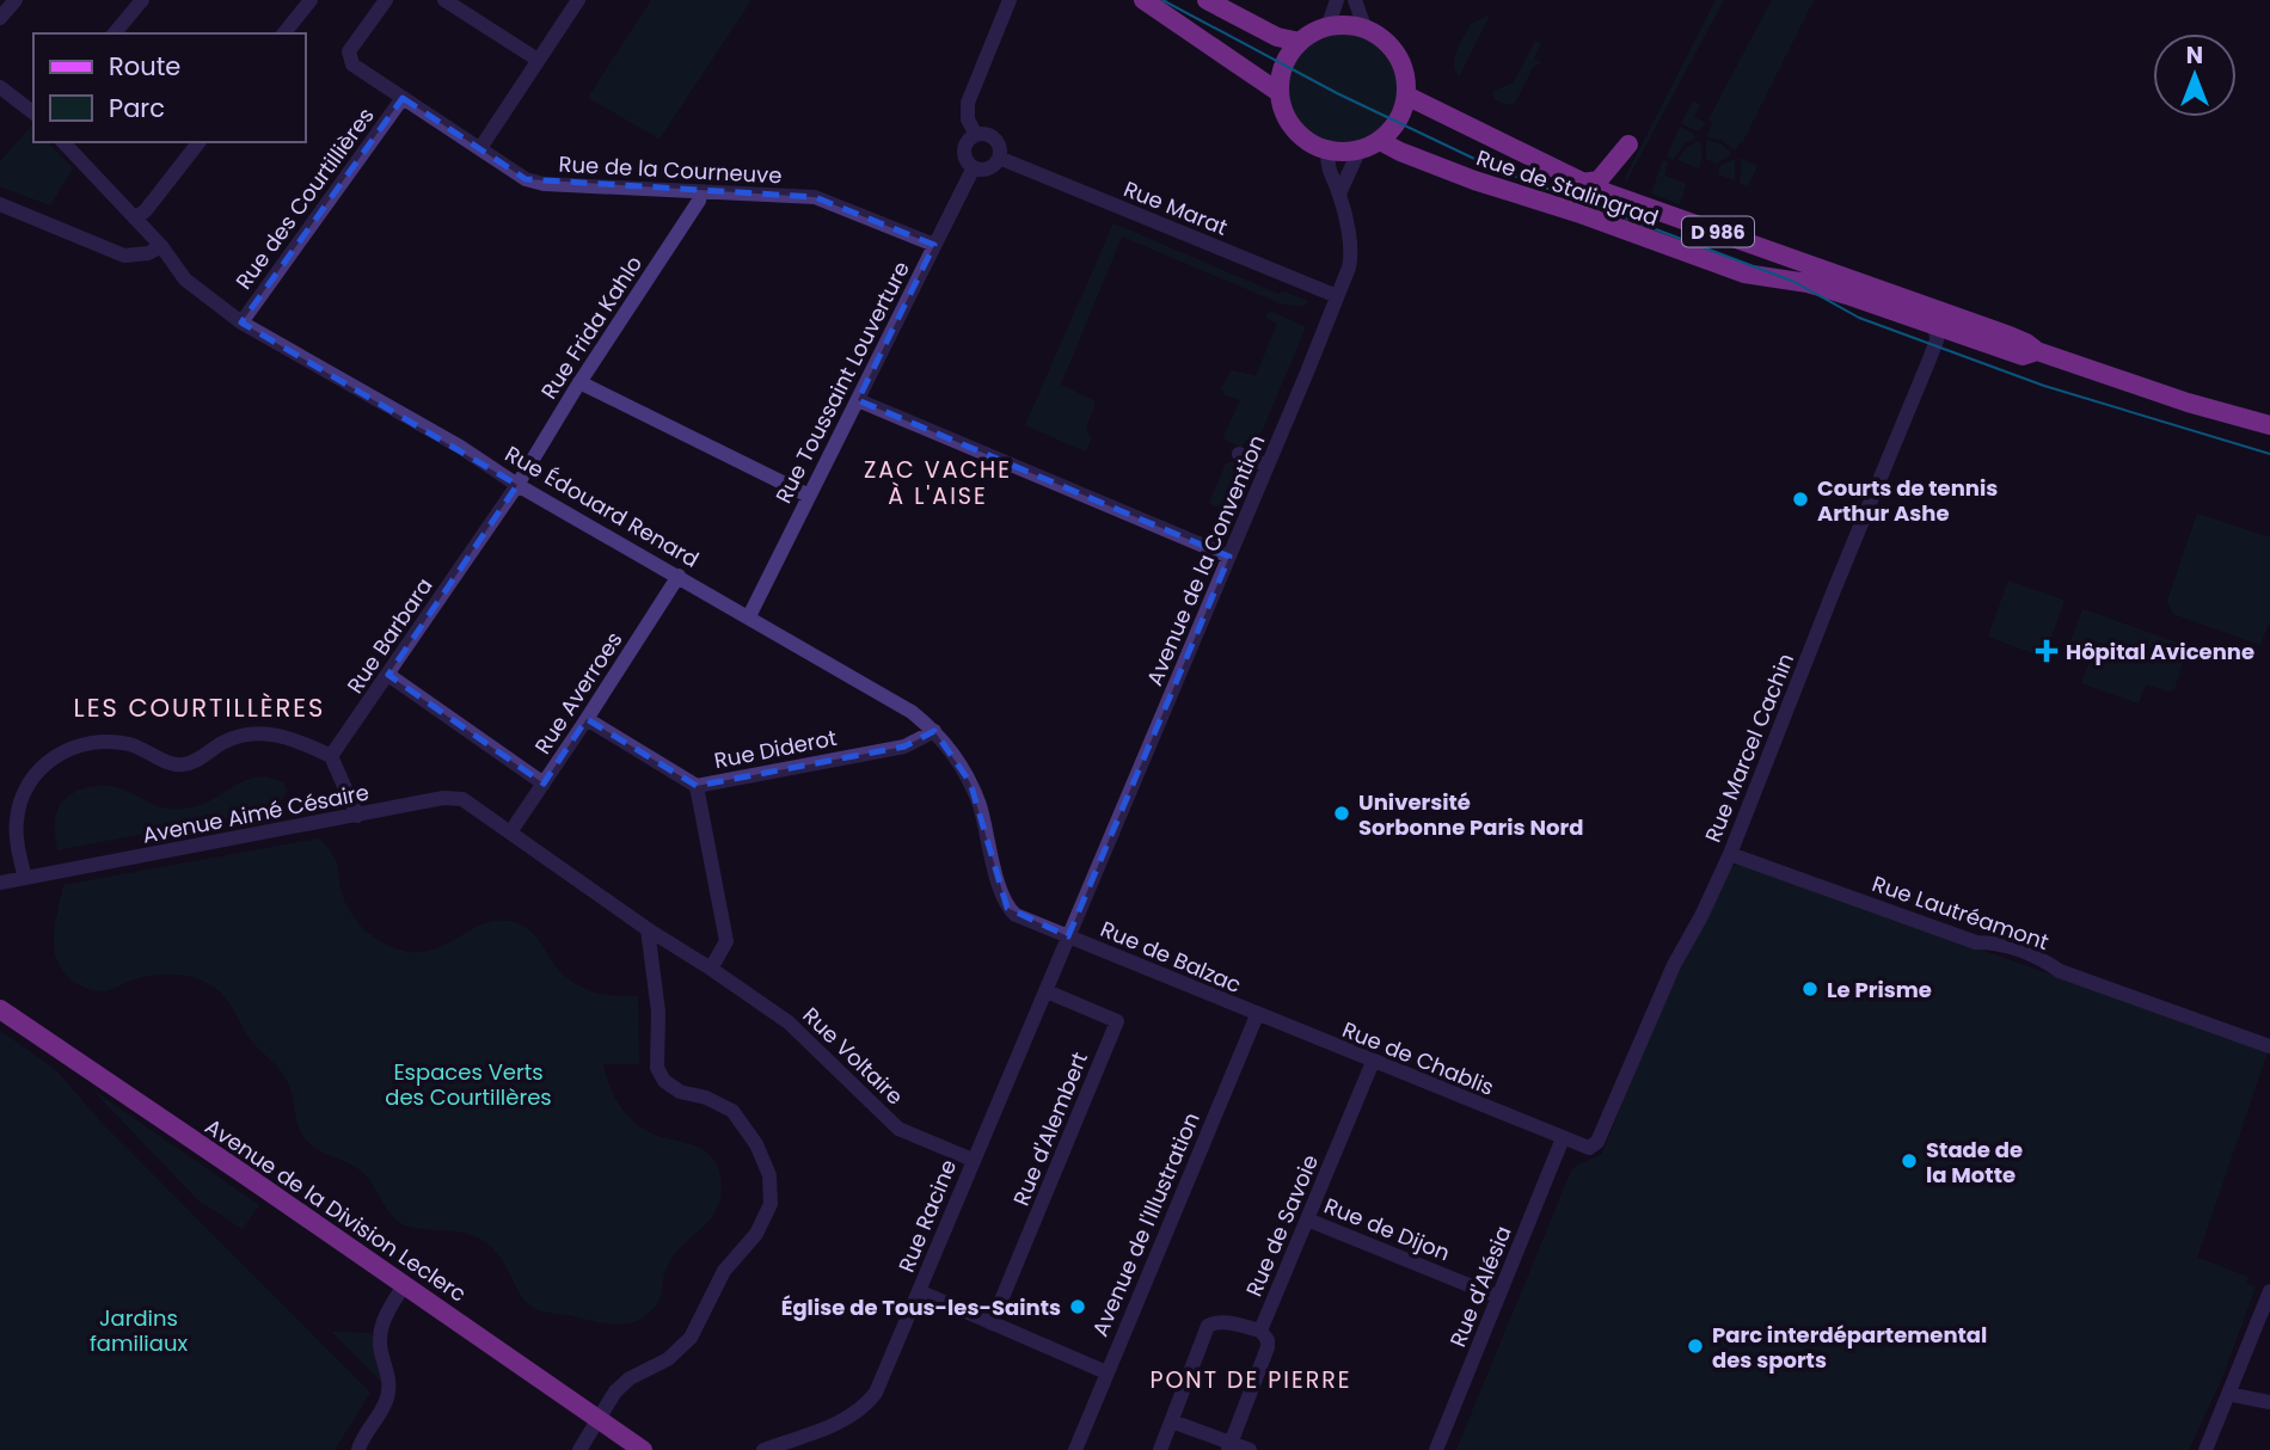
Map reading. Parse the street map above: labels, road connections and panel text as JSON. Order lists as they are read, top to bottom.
{
  "streets": {
    "main road": ["Rue de Stalingrad", "D 986", "Avenue de la Division Leclerc"],
    "street": [
      "Rue de la Courneuve",
      "Rue des Courtillières",
      "Rue Marat",
      "Rue Frida Kahlo",
      "Rue Toussaint Louverture",
      "Rue Édouard Renard",
      "Avenue de la Convention",
      "Rue Barbara",
      "Rue Averroes",
      "Rue Marcel Cachin",
      "Rue Diderot",
      "Avenue Aimé Césaire",
      "Rue Lautréamont",
      "Rue de Balzac",
      "Rue Voltaire",
      "Rue de Chablis",
      "Rue d'Alembert",
      "Rue Racine",
      "Avenue de l'Illustration",
      "Rue de Savoie",
      "Rue de Dijon",
      "Rue d'Alésia"
    ]
  },
  "crossings": [
    ["Rue de la Courneuve", "Rue des Courtillières"],
    ["Rue de la Courneuve", "Rue Frida Kahlo"],
    ["Rue de la Courneuve", "Rue Toussaint Louverture"],
    ["Rue de Stalingrad", "Avenue de la Convention"],
    ["Rue de Stalingrad", "Rue Marcel Cachin"],
    ["Rue des Courtillières", "Rue Édouard Renard"],
    ["Rue Marat", "Rue Toussaint Louverture"],
    ["Rue Marat", "Avenue de la Convention"],
    ["Rue Frida Kahlo", "Rue Édouard Renard"],
    ["Rue Frida Kahlo", "Rue Barbara"],
    ["Rue Toussaint Louverture", "Rue Édouard Renard"],
    ["Rue Édouard Renard", "Avenue de la Convention"],
    ["Rue Édouard Renard", "Rue Barbara"],
    ["Rue Édouard Renard", "Rue Averroes"],
    ["Rue Édouard Renard", "Rue Diderot"],
    ["Rue Édouard Renard", "Rue de Balzac"],
    ["Rue Édouard Renard", "Rue Racine"],
    ["Avenue de la Convention", "Rue de Balzac"],
    ["Avenue de la Convention", "Rue Racine"],
    ["Rue Averroes", "Rue Diderot"],
    ["Rue Averroes", "Avenue Aimé Césaire"],
    ["Rue Averroes", "Rue Voltaire"],
    ["Rue Marcel Cachin", "Rue Lautréamont"],
    ["Rue Marcel Cachin", "Rue de Chablis"],
    ["Rue Marcel Cachin", "Rue d'Alésia"],
    ["Avenue Aimé Césaire", "Rue Voltaire"],
    ["Rue de Balzac", "Rue de Chablis"],
    ["Rue de Balzac", "Rue Racine"],
    ["Rue de Balzac", "Avenue de l'Illustration"],
    ["Rue Voltaire", "Rue Racine"],
    ["Rue de Chablis", "Avenue de l'Illustration"],
    ["Rue de Chablis", "Rue de Savoie"],
    ["Rue de Chablis", "Rue d'Alésia"],
    ["Rue d'Alembert", "Rue Racine"],
    ["Rue de Savoie", "Rue de Dijon"],
    ["Rue de Dijon", "Rue d'Alésia"]
  ],
  "districts": ["ZAC VACHE À L'AISE", "LES COURTILLÈRES", "PONT DE PIERRE"],
  "parks": ["Espaces Verts des Courtillères", "Jardins familiaux"],
  "places": {
    "other": [
      "Courts de tennis Arthur Ashe",
      "Université Sorbonne Paris Nord",
      "Le Prisme",
      "Stade de la Motte",
      "Église de Tous-les-Saints",
      "Parc interdépartemental des sports"
    ],
    "health": ["Hôpital Avicenne"]
  },
  "legend": ["Route", "Parc"],
  "north": "top"
}
